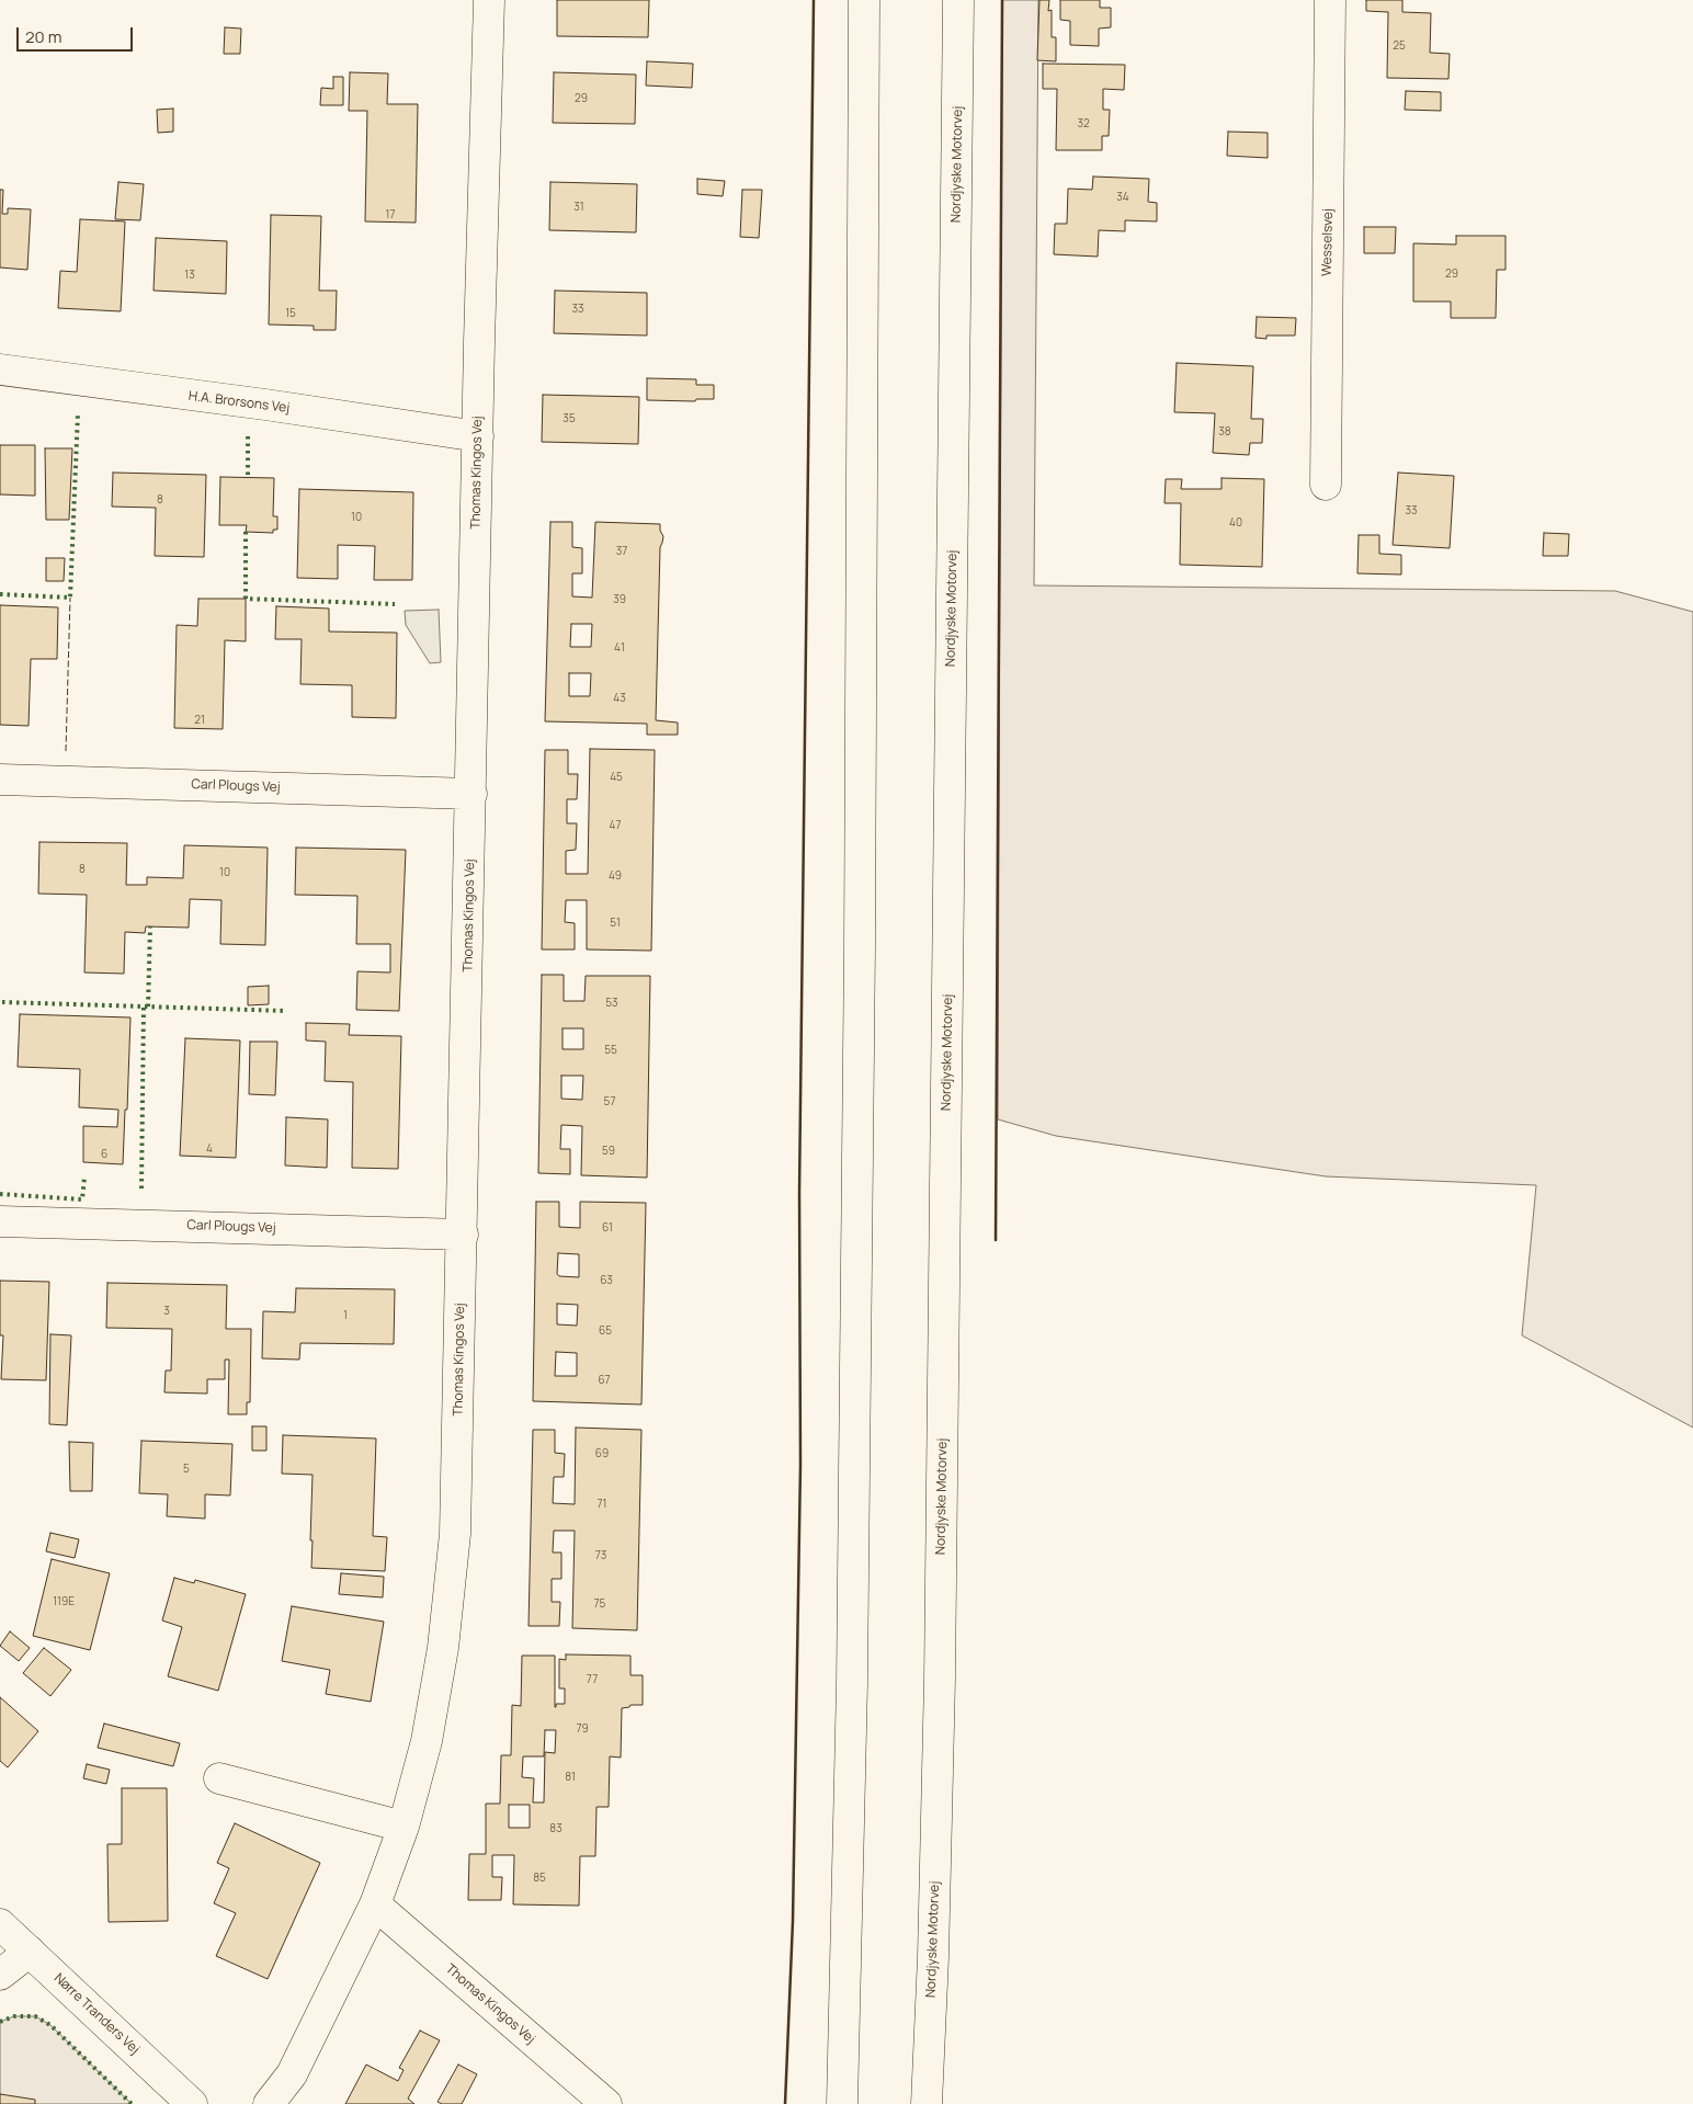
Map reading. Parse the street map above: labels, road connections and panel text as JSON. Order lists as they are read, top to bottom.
{
  "streets": {
    "main road": [
      "Nordjyske Motorvej",
      "Wesselsvej",
      "H.A. Brorsons Vej",
      "Thomas Kingos Vej",
      "Carl Plougs Vej",
      "Nørre Tranders Vej"
    ]
  },
  "crossings": [
    ["H.A. Brorsons Vej", "Thomas Kingos Vej"],
    ["Thomas Kingos Vej", "Carl Plougs Vej"]
  ],
  "house_numbers": [
    "25",
    "29",
    "32",
    "34",
    "31",
    "17",
    "29",
    "13",
    "33",
    "15",
    "35",
    "38",
    "8",
    "33",
    "10",
    "40",
    "37",
    "39",
    "41",
    "43",
    "21",
    "45",
    "47",
    "8",
    "10",
    "49",
    "51",
    "53",
    "55",
    "57",
    "4",
    "59",
    "6",
    "61",
    "63",
    "3",
    "1",
    "65",
    "67",
    "69",
    "5",
    "71",
    "73",
    "119E",
    "75",
    "77",
    "79",
    "81",
    "83",
    "85"
  ],
  "scale_bar": "20 m"
}
